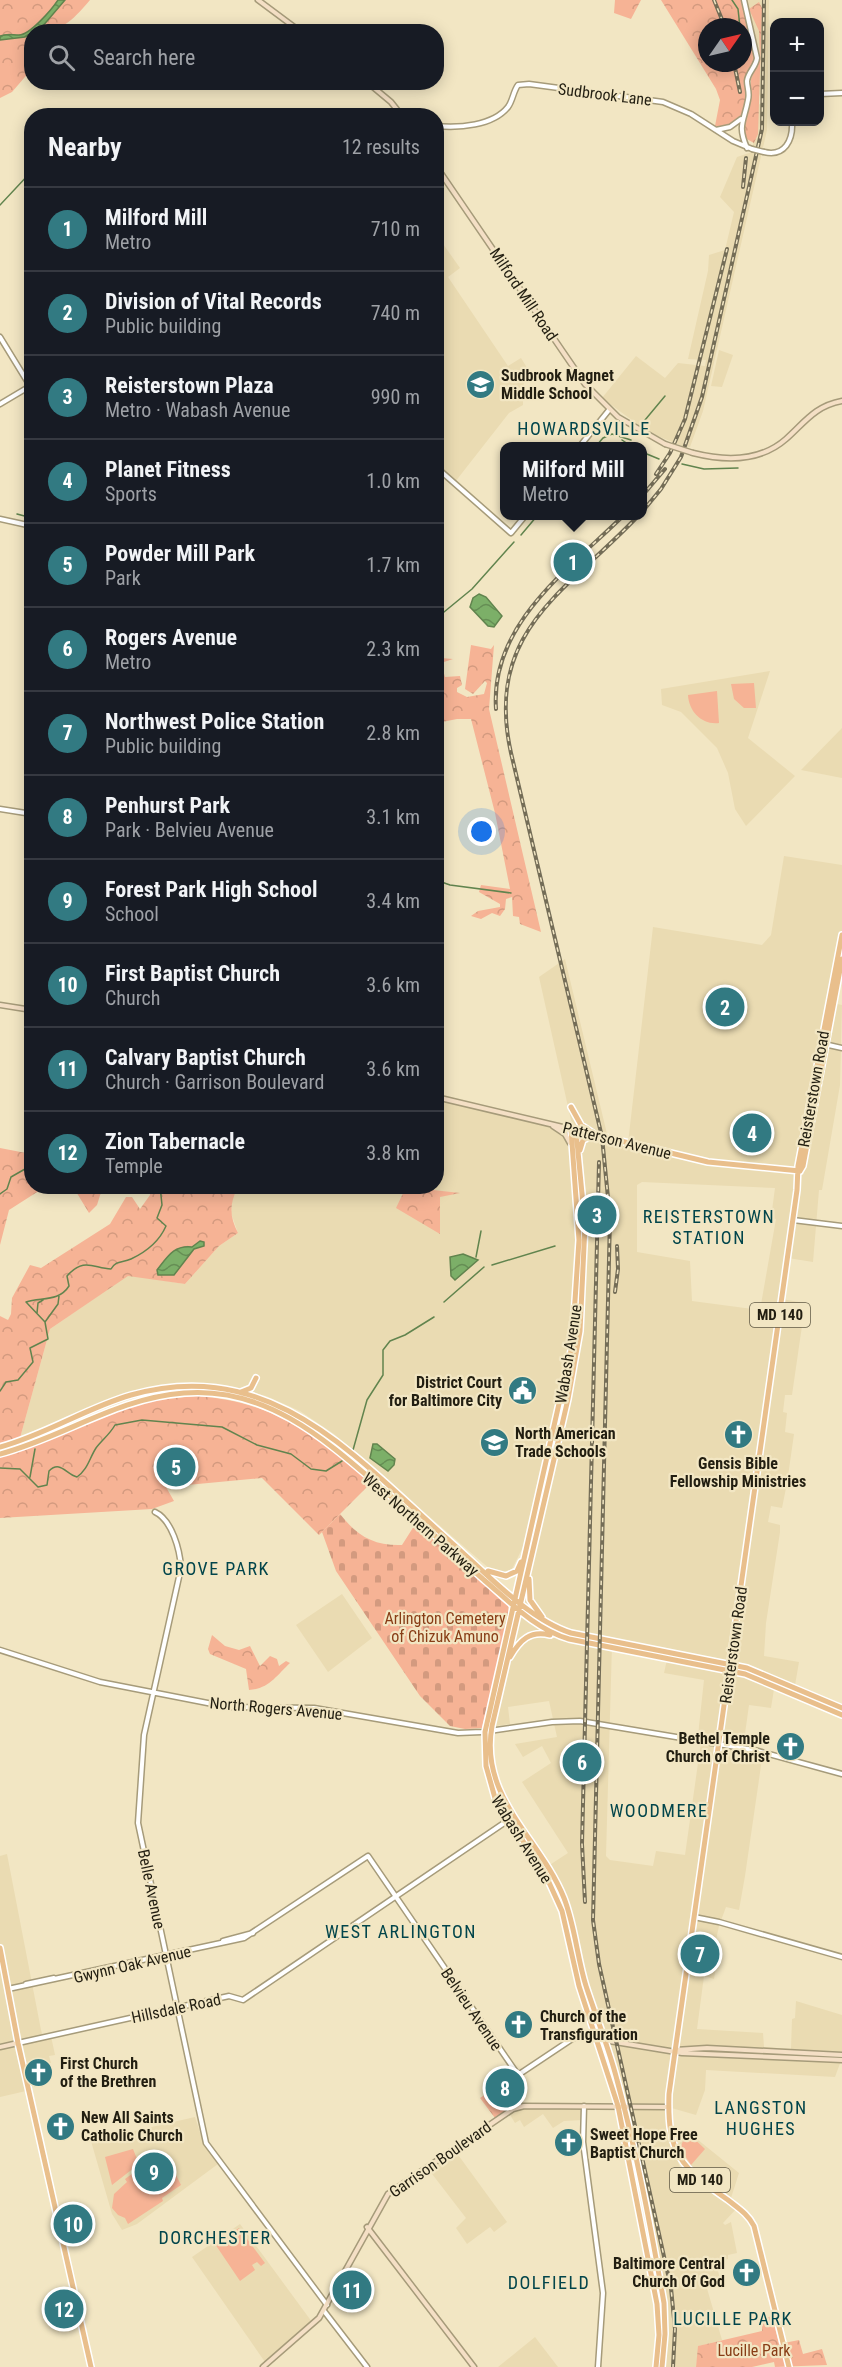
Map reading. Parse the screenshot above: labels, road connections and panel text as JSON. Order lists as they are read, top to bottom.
{
  "streets": {
    "main road": [
      "Milford Mill Road",
      "Reisterstown Road",
      "Patterson Avenue",
      "MD 140",
      "Wabash Avenue",
      "West Northern Parkway",
      "Gwynn Oak Avenue",
      "Hillsdale Road",
      "Garrison Boulevard"
    ],
    "street": [
      "Sudbrook Lane",
      "North Rogers Avenue",
      "Belle Avenue",
      "Belvieu Avenue"
    ]
  },
  "crossings": [
    ["Reisterstown Road", "Patterson Avenue"],
    ["Reisterstown Road", "West Northern Parkway"],
    ["Reisterstown Road", "North Rogers Avenue"],
    ["Patterson Avenue", "Wabash Avenue"],
    ["Wabash Avenue", "West Northern Parkway"],
    ["Wabash Avenue", "North Rogers Avenue"],
    ["Wabash Avenue", "Hillsdale Road"],
    ["North Rogers Avenue", "Belle Avenue"],
    ["Belle Avenue", "Gwynn Oak Avenue"],
    ["Belle Avenue", "Hillsdale Road"],
    ["Belle Avenue", "Garrison Boulevard"],
    ["Gwynn Oak Avenue", "Belvieu Avenue"],
    ["Hillsdale Road", "Belvieu Avenue"]
  ],
  "districts": [
    "HOWARDSVILLE",
    "REISTERSTOWN STATION",
    "GROVE PARK",
    "WOODMERE",
    "WEST ARLINGTON",
    "LANGSTON HUGHES",
    "DORCHESTER",
    "DOLFIELD",
    "LUCILLE PARK"
  ],
  "parks": ["Arlington Cemetery of Chizuk Amuno", "Lucille Park"],
  "places": {
    "school or university": ["Sudbrook Magnet Middle School", "North American Trade Schools"],
    "public building": ["District Court for Baltimore City"],
    "church": [
      "Gensis Bible Fellowship Ministries",
      "Bethel Temple Church of Christ",
      "Church of the Transfiguration",
      "First Church of the Brethren",
      "New All Saints Catholic Church",
      "Sweet Hope Free Baptist Church",
      "Baltimore Central Church Of God"
    ]
  },
  "north": "top right",
  "page": {
    "map_buttons": ["+", "−"],
    "search": "Search here",
    "heading": ["Nearby", "12 results"],
    "list": [
      {
        "mark": "1",
        "name": "Milford Mill",
        "note": "Metro",
        "value": "710 m"
      },
      {
        "mark": "2",
        "name": "Division of Vital Records",
        "note": "Public building",
        "value": "740 m"
      },
      {
        "mark": "3",
        "name": "Reisterstown Plaza",
        "note": "Metro · Wabash Avenue",
        "value": "990 m"
      },
      {
        "mark": "4",
        "name": "Planet Fitness",
        "note": "Sports",
        "value": "1.0 km"
      },
      {
        "mark": "5",
        "name": "Powder Mill Park",
        "note": "Park",
        "value": "1.7 km"
      },
      {
        "mark": "6",
        "name": "Rogers Avenue",
        "note": "Metro",
        "value": "2.3 km"
      },
      {
        "mark": "7",
        "name": "Northwest Police Station",
        "note": "Public building",
        "value": "2.8 km"
      },
      {
        "mark": "8",
        "name": "Penhurst Park",
        "note": "Park · Belvieu Avenue",
        "value": "3.1 km"
      },
      {
        "mark": "9",
        "name": "Forest Park High School",
        "note": "School",
        "value": "3.4 km"
      },
      {
        "mark": "10",
        "name": "First Baptist Church",
        "note": "Church",
        "value": "3.6 km"
      },
      {
        "mark": "11",
        "name": "Calvary Baptist Church",
        "note": "Church · Garrison Boulevard",
        "value": "3.6 km"
      },
      {
        "mark": "12",
        "name": "Zion Tabernacle",
        "note": "Temple",
        "value": "3.8 km"
      }
    ],
    "popup": ["Milford Mill", "Metro"],
    "pins": [
      "1",
      "2",
      "4",
      "3",
      "5",
      "6",
      "7",
      "8",
      "9",
      "10",
      "11",
      "12"
    ]
  }
}
